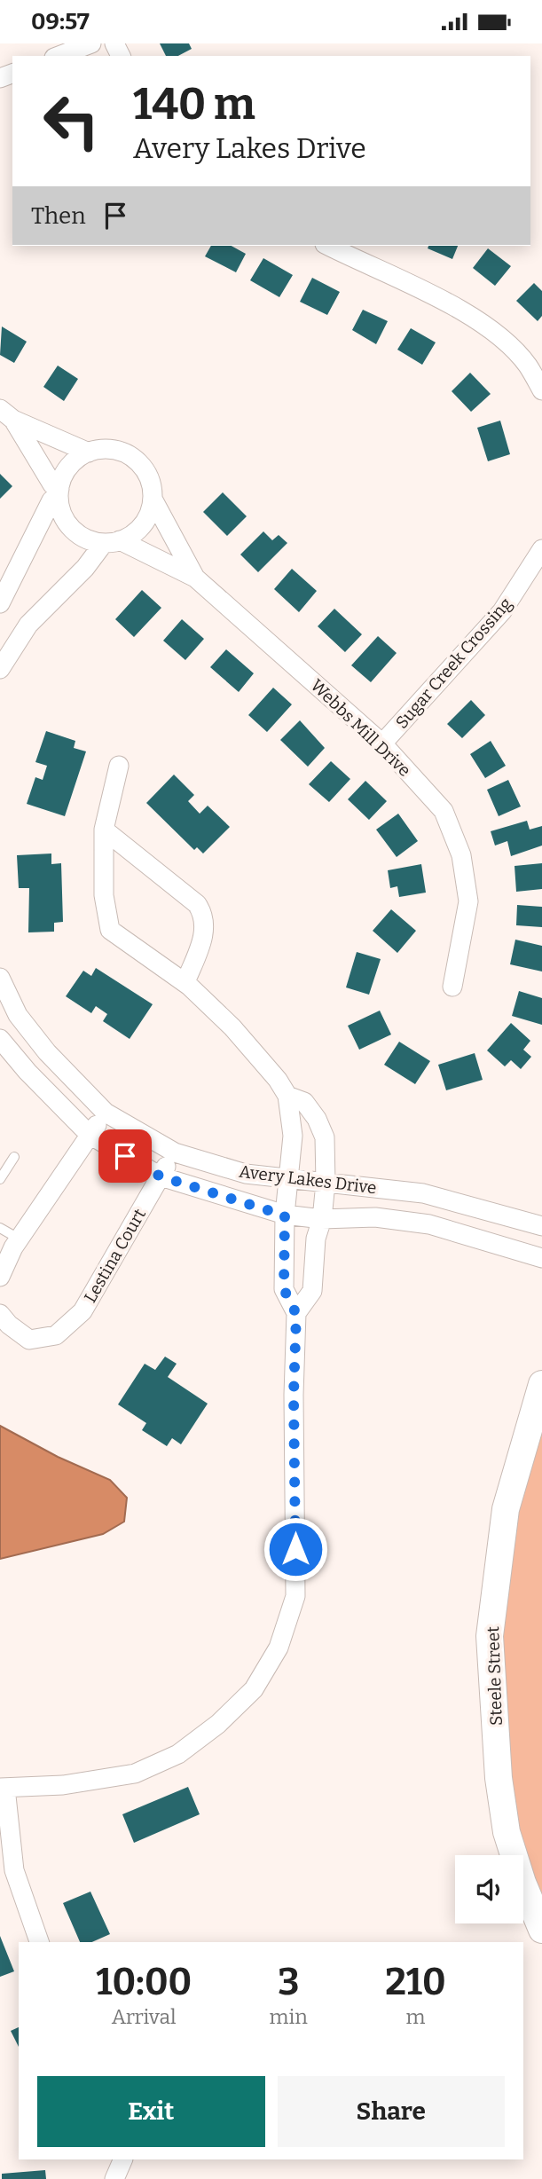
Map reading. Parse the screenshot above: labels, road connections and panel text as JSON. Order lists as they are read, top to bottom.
{
  "streets": {
    "street": [
      "Sugar Creek Crossing",
      "Webbs Mill Drive",
      "Avery Lakes Drive",
      "Lestina Court",
      "Steele Street"
    ]
  },
  "crossings": [
    ["Sugar Creek Crossing", "Webbs Mill Drive"],
    ["Avery Lakes Drive", "Lestina Court"]
  ],
  "page": {
    "status": "09:57",
    "turn": ["140 m", "Avery Lakes Drive"],
    "then": "Then",
    "eta": [
      "10:00",
      "Arrival",
      "3",
      "min",
      "210",
      "m"
    ],
    "buttons": ["Exit", "Share"]
  }
}
